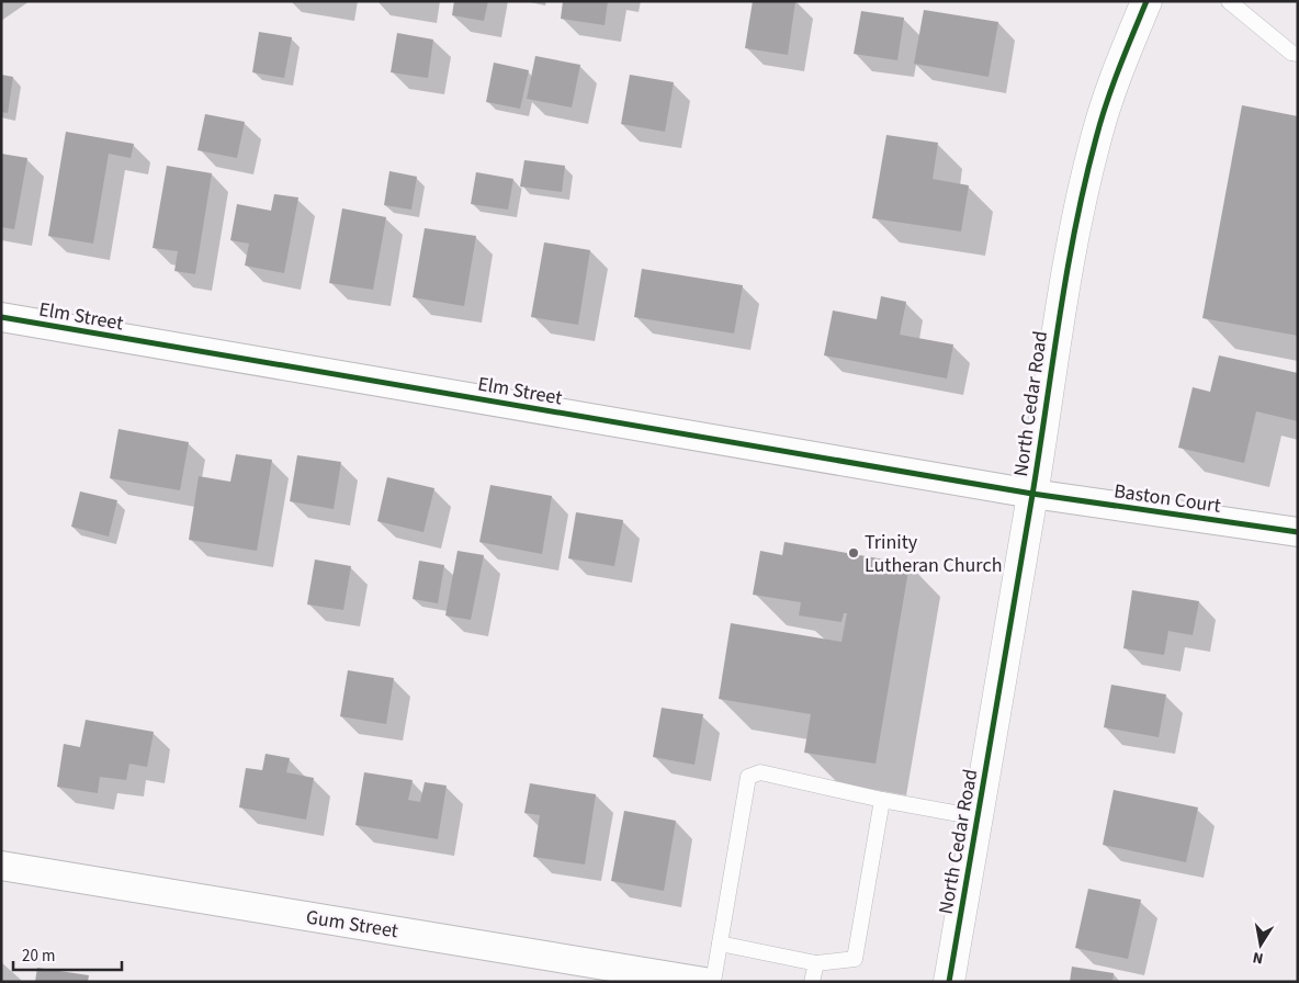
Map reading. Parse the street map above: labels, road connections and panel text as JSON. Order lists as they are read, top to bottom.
{
  "streets": {
    "street": [
      "Elm Street",
      "North Cedar Road",
      "Baston Court",
      "Gum Street"
    ]
  },
  "crossings": [
    ["Elm Street", "North Cedar Road"],
    ["Elm Street", "Baston Court"],
    ["North Cedar Road", "Baston Court"]
  ],
  "places": ["Trinity Lutheran Church"],
  "scale_bar": "20 m",
  "north": "bottom"
}
